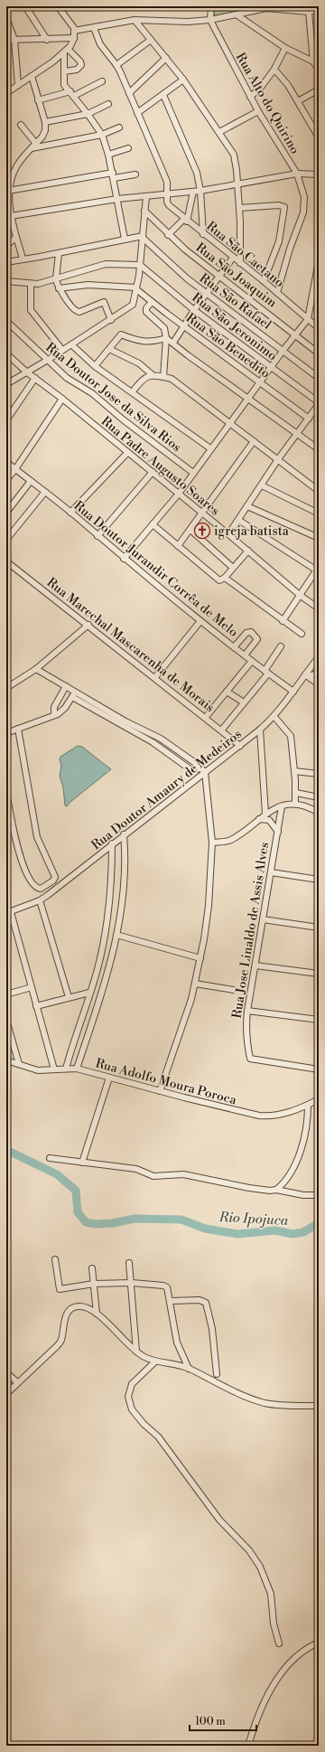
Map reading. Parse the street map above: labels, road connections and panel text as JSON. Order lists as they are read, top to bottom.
{
  "streets": {
    "street": [
      "Rua Alto do Quirino",
      "Rua São Caetano",
      "Rua São Joaquim",
      "Rua São Rafael",
      "Rua São Jeronimo",
      "Rua São Benedito",
      "Rua Doutor Jose da Silva Rios",
      "Rua Padre Augusto Soares",
      "Rua Doutor Jurandir Corrêa de Melo",
      "Rua Marechal Mascarenha de Morais",
      "Rua Doutor Amaury de Medeiros",
      "Rua Jose Linaldo de Assis Alves",
      "Rua Adolfo Moura Poroca"
    ]
  },
  "crossings": [
    ["Rua Alto do Quirino", "Rua São Caetano"],
    ["Rua Doutor Jurandir Corrêa de Melo", "Rua Doutor Amaury de Medeiros"],
    ["Rua Marechal Mascarenha de Morais", "Rua Doutor Amaury de Medeiros"]
  ],
  "water": ["Rio Ipojuca"],
  "places": {
    "church": ["igreja batista"]
  },
  "scale_bar": "100 m"
}
